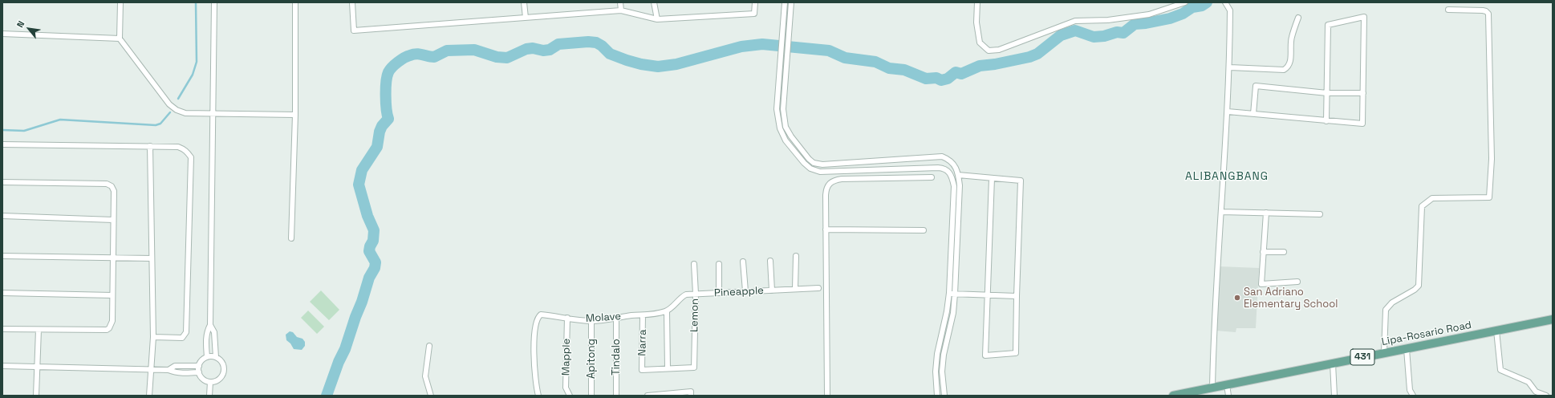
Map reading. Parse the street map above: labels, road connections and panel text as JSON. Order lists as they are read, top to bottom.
{
  "streets": {
    "main road": ["Lipa-Rosario Road", "431"],
    "street": [
      "Pineapple",
      "Lemon",
      "Molave",
      "Narra",
      "Mapple",
      "Tindalo",
      "Apitong"
    ]
  },
  "crossings": [
    ["Pineapple", "Lemon"],
    ["Pineapple", "Molave"],
    ["Lemon", "Narra"],
    ["Molave", "Narra"],
    ["Molave", "Mapple"],
    ["Molave", "Tindalo"],
    ["Molave", "Apitong"]
  ],
  "districts": ["ALIBANGBANG"],
  "places": ["San Adriano Elementary School"],
  "north": "top left"
}
